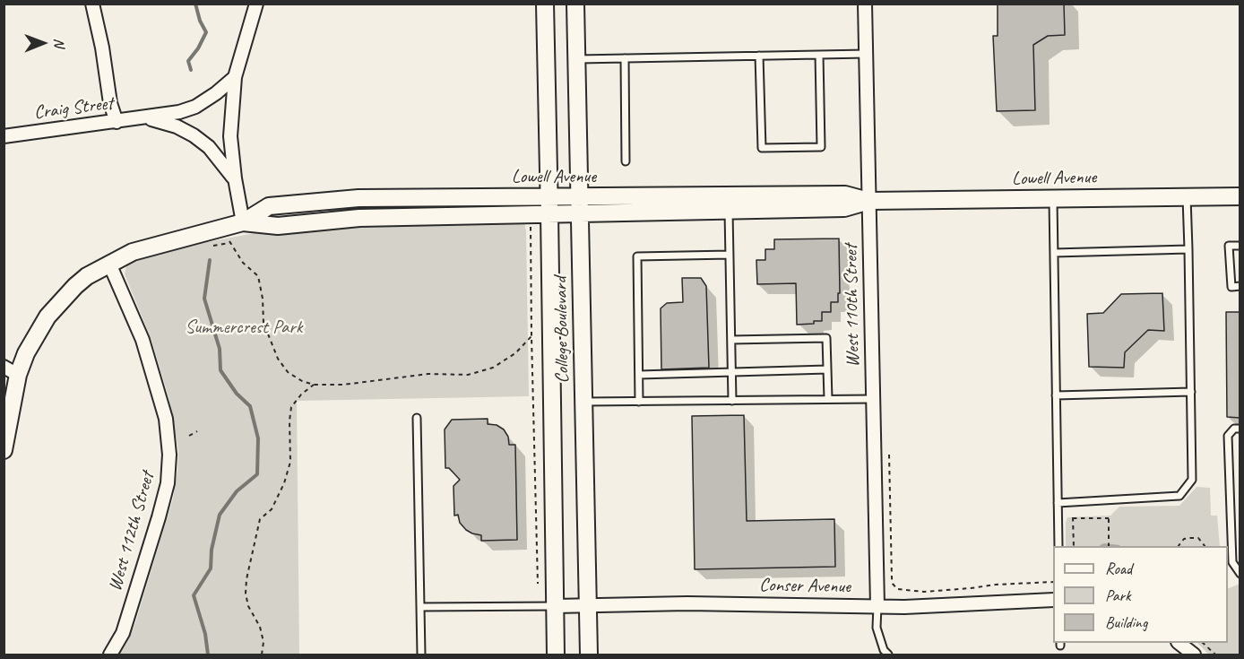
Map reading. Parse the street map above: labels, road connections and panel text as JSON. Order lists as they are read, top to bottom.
{
  "streets": {
    "street": [
      "Craig Street",
      "Lowell Avenue",
      "West 110th Street",
      "College Boulevard",
      "West 112th Street",
      "Conser Avenue"
    ]
  },
  "crossings": [
    ["Lowell Avenue", "West 110th Street"],
    ["Lowell Avenue", "College Boulevard"],
    ["Lowell Avenue", "West 112th Street"],
    ["West 110th Street", "Conser Avenue"],
    ["College Boulevard", "Conser Avenue"]
  ],
  "parks": ["Summercrest Park"],
  "legend": ["Road", "Park", "Building"],
  "north": "right"
}
